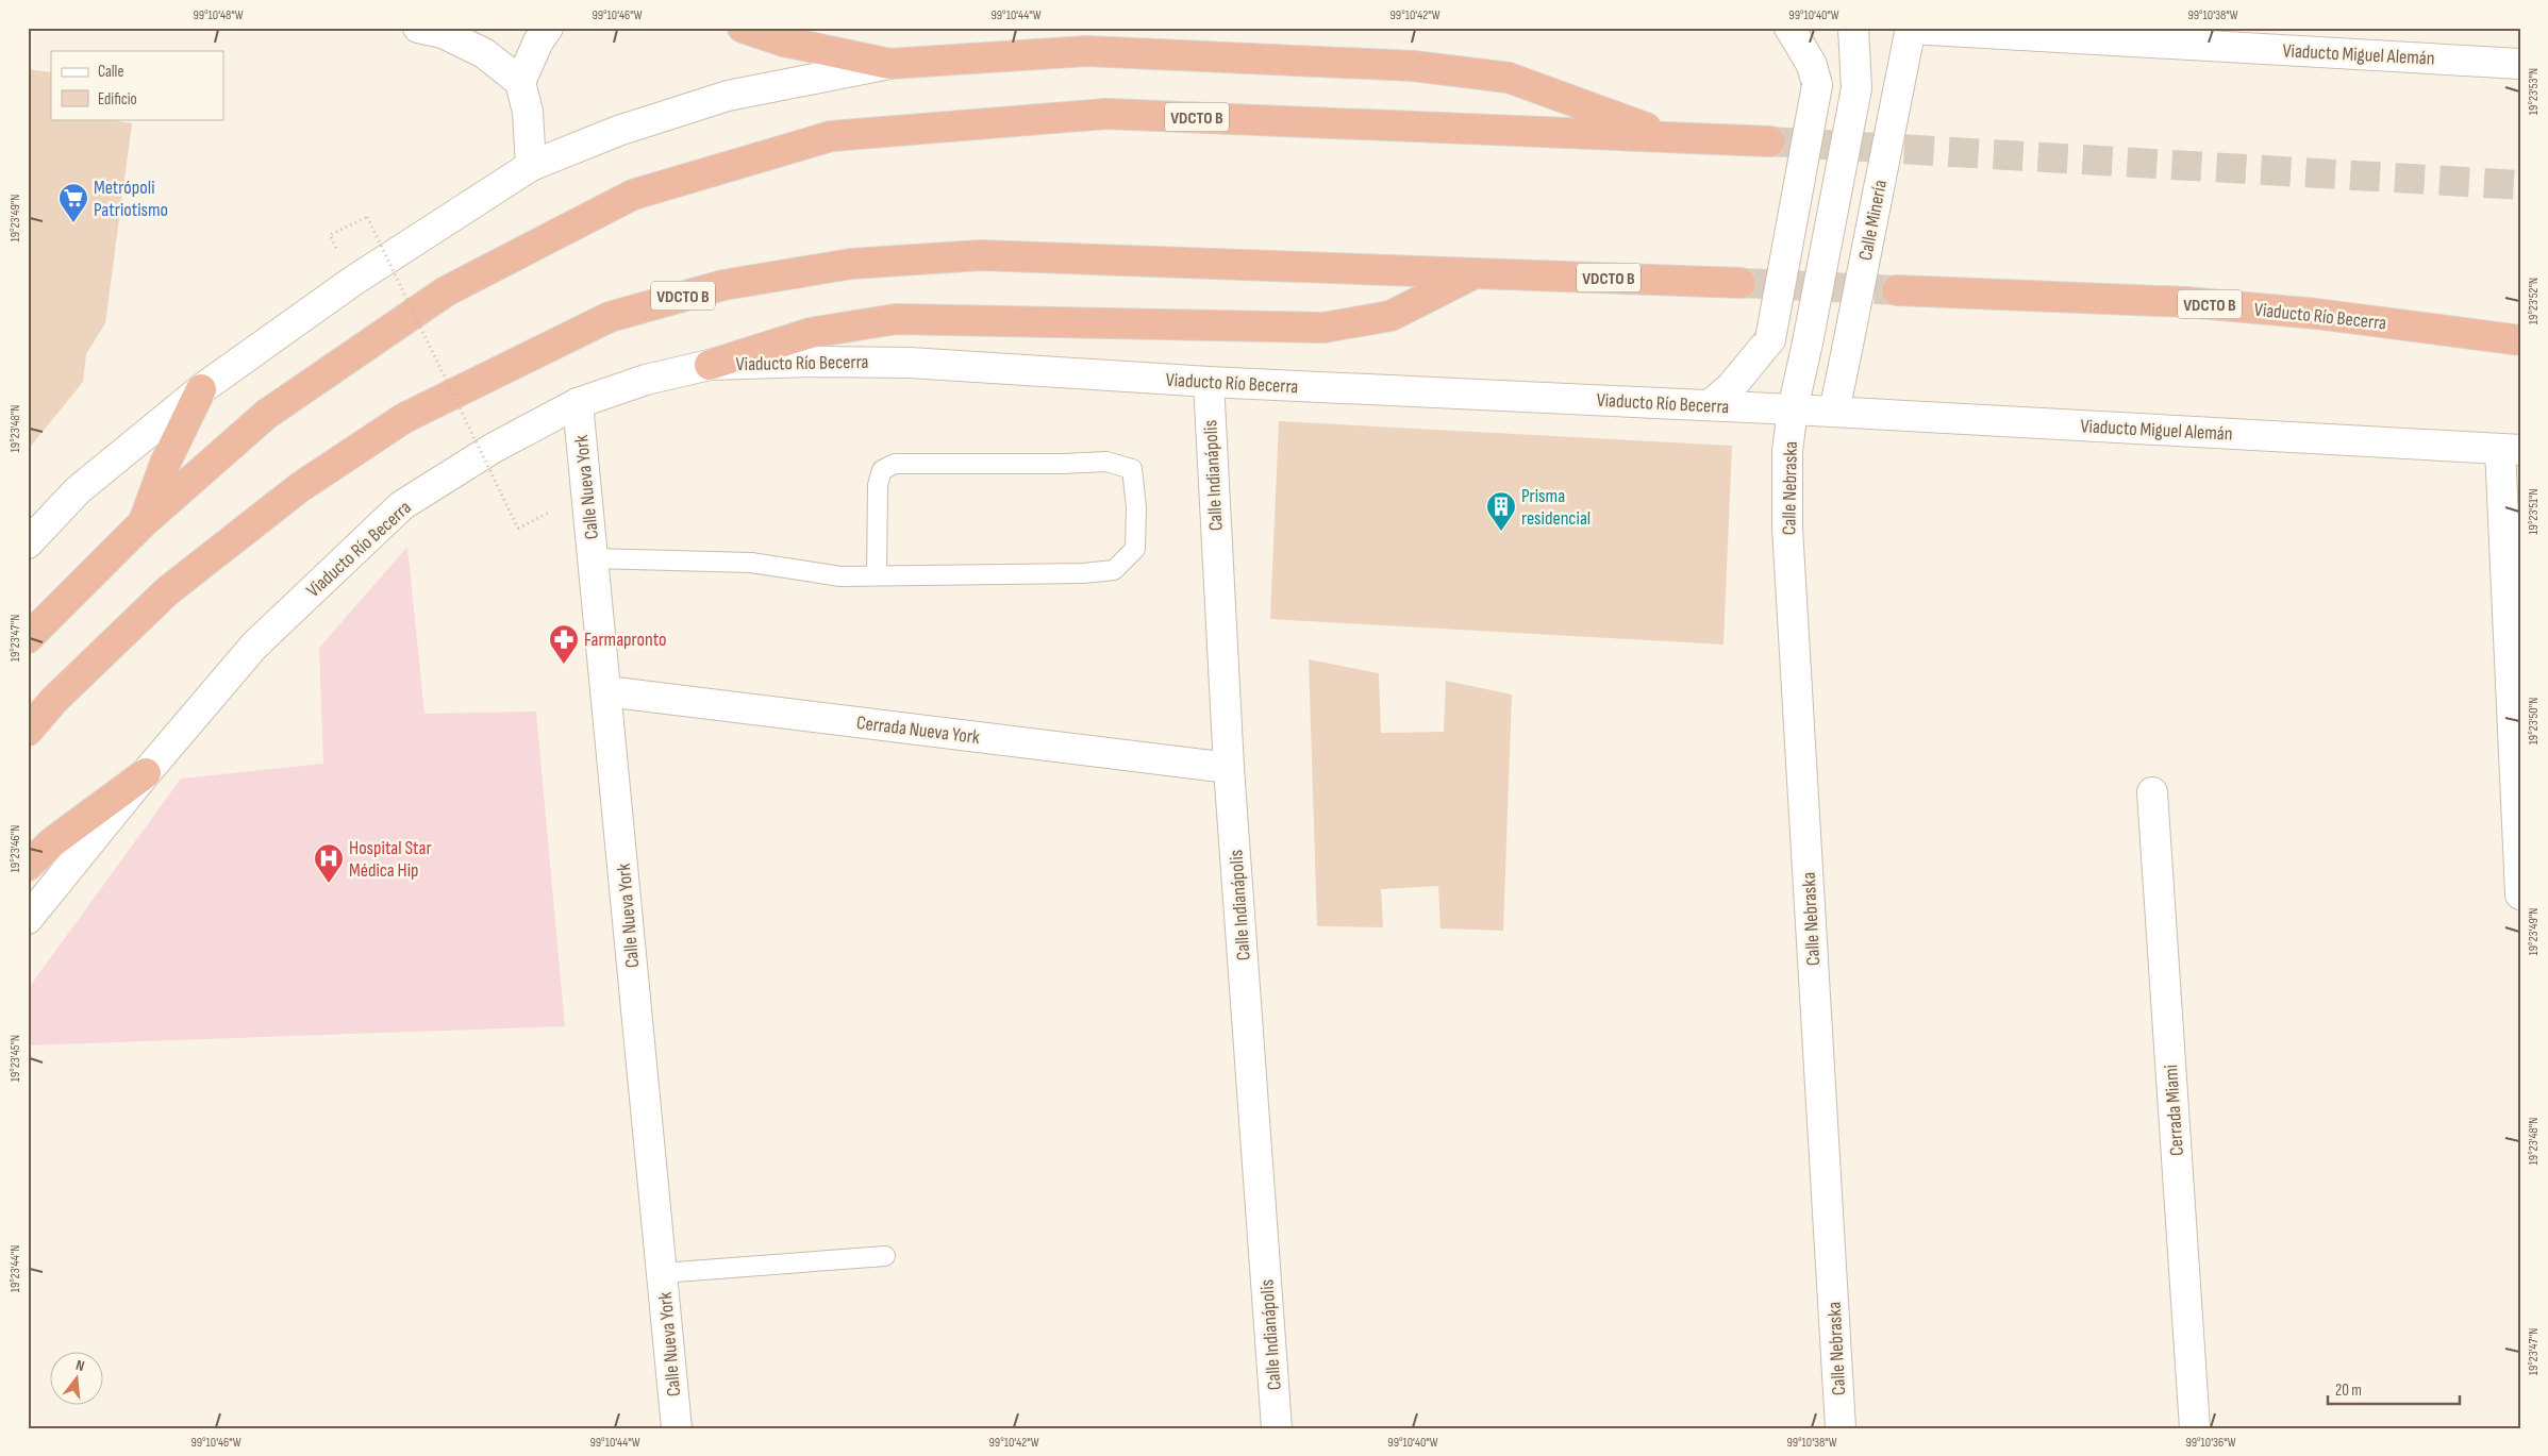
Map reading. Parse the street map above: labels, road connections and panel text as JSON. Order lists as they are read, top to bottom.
{
  "streets": {
    "highway": ["VDCTO B", "Viaducto Río Becerra"],
    "street": [
      "Viaducto Miguel Alemán",
      "Calle Minería",
      "Calle Indianápolis",
      "Calle Nueva York",
      "Calle Nebraska",
      "Cerrada Nueva York",
      "Cerrada Miami"
    ]
  },
  "crossings": [
    ["Viaducto Miguel Alemán", "Calle Minería"],
    ["Viaducto Miguel Alemán", "Viaducto Río Becerra"],
    ["Viaducto Miguel Alemán", "Calle Nebraska"],
    ["Viaducto Río Becerra", "Calle Indianápolis"],
    ["Viaducto Río Becerra", "Calle Nueva York"],
    ["Viaducto Río Becerra", "Calle Nebraska"],
    ["Calle Indianápolis", "Cerrada Nueva York"],
    ["Calle Nueva York", "Cerrada Nueva York"]
  ],
  "places": {
    "supermarket": ["Metrópoli Patriotismo"],
    "building": ["Prisma residencial"],
    "pharmacy": ["Farmapronto"],
    "hospital": ["Hospital Star Médica Hip"]
  },
  "legend": ["Calle", "Edificio"],
  "scale_bar": "20 m",
  "north": "top",
  "coordinates": [
    "99°10'48\"W",
    "99°10'46\"W",
    "99°10'44\"W",
    "99°10'42\"W",
    "99°10'40\"W",
    "99°10'38\"W",
    "19°23'53\"N",
    "19°23'49\"N",
    "19°23'52\"N",
    "19°23'48\"N",
    "19°23'51\"N",
    "19°23'47\"N",
    "19°23'50\"N",
    "19°23'46\"N",
    "19°23'45\"N",
    "19°23'44\"N",
    "99°10'36\"W"
  ]
}
